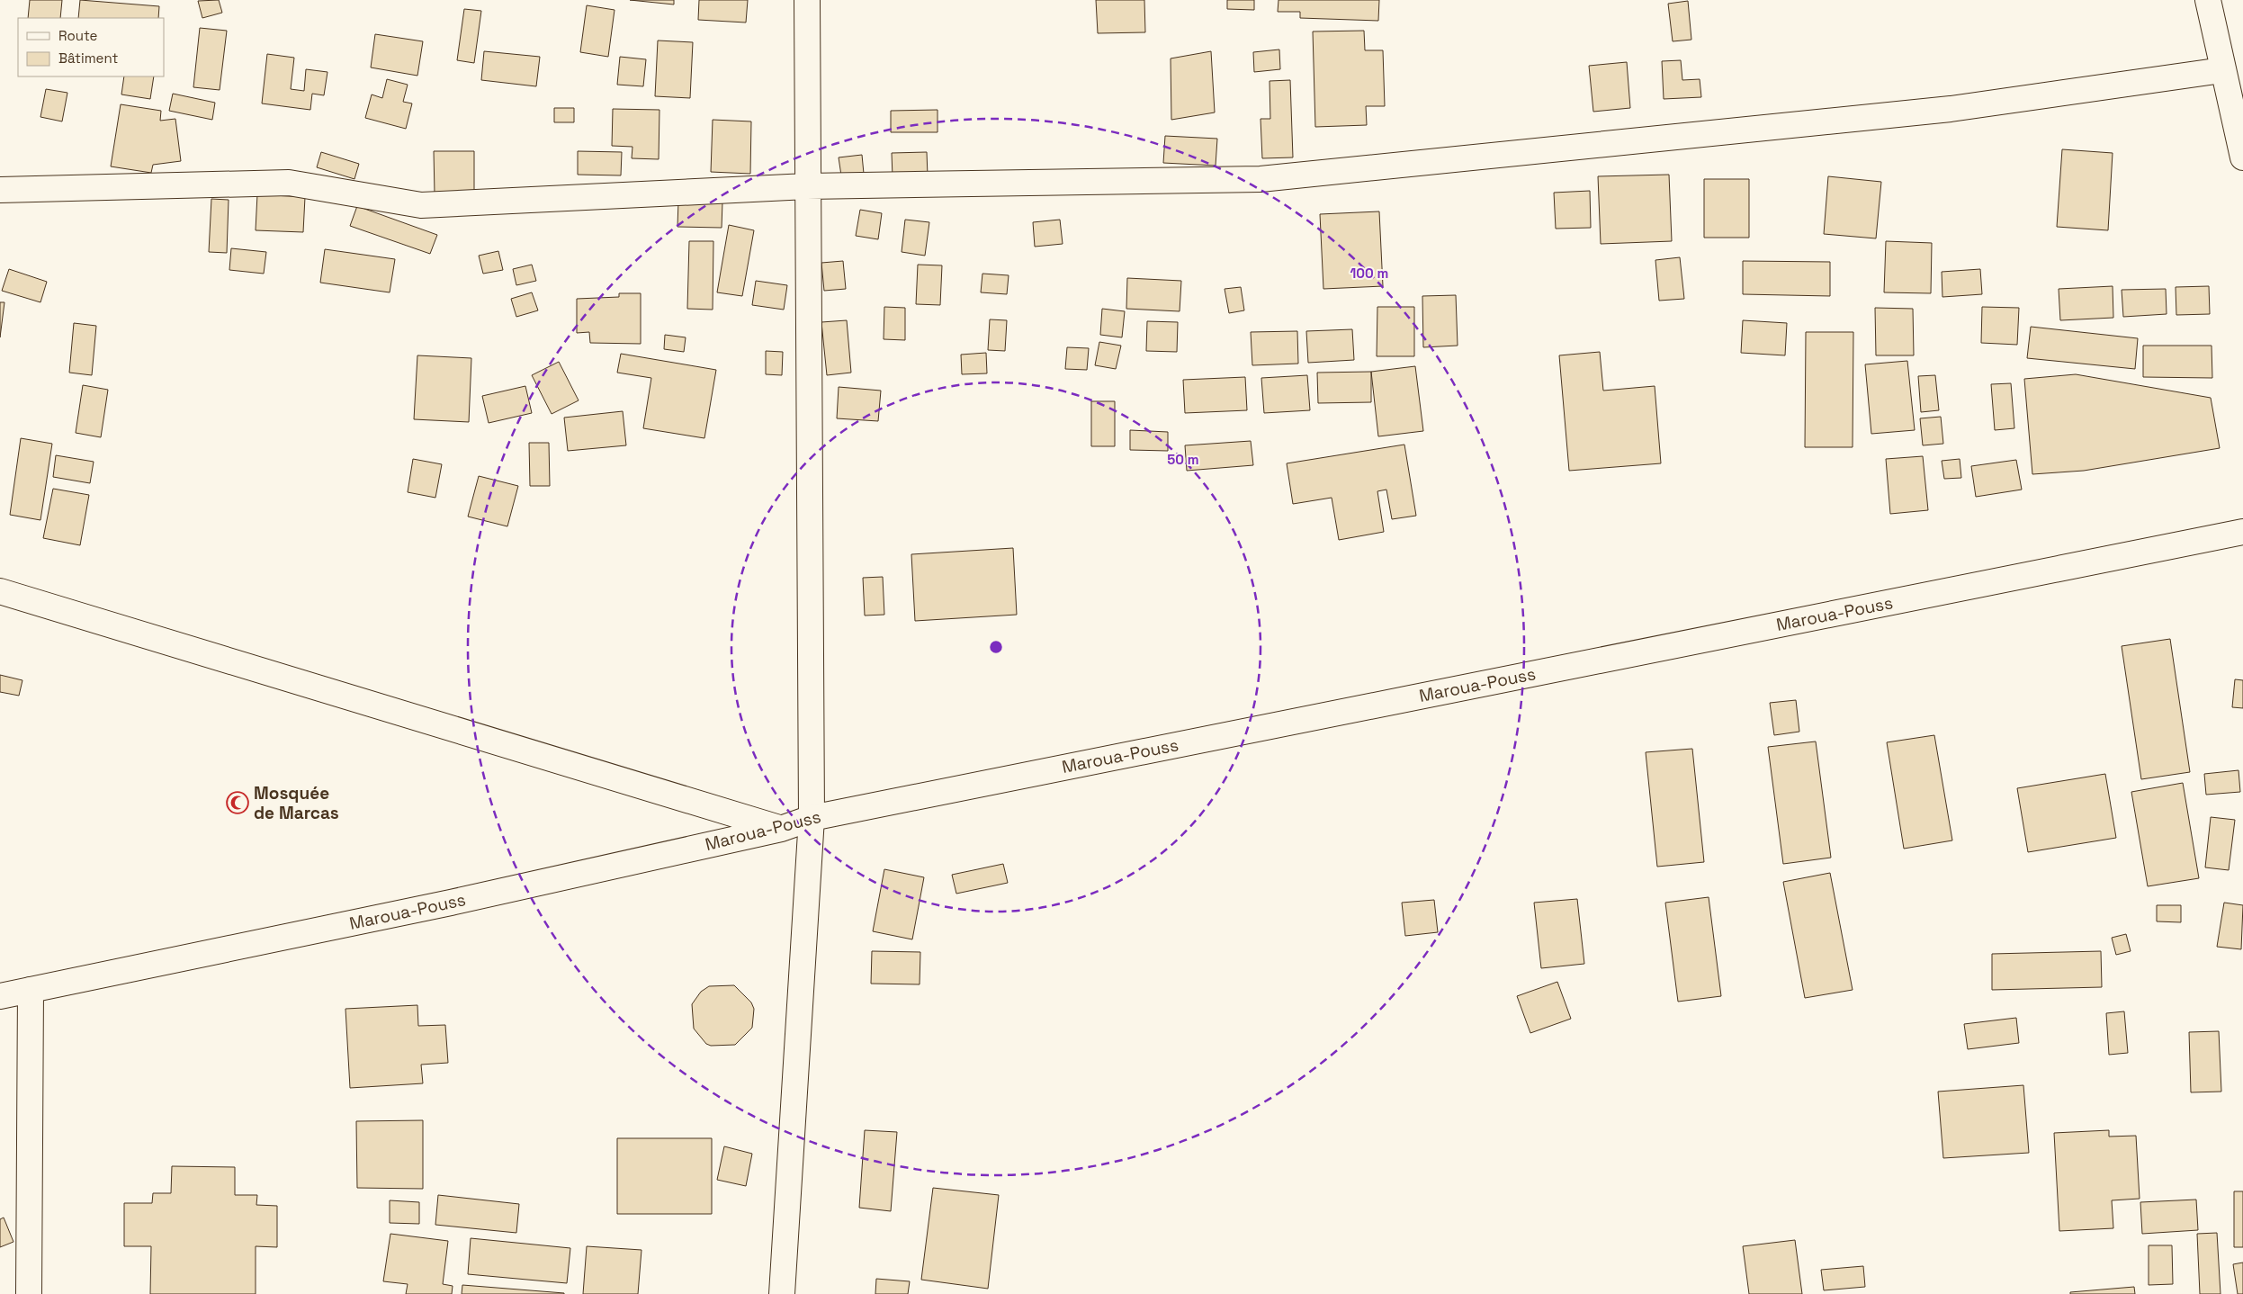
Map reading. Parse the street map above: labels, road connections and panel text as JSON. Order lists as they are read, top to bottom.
{
  "streets": {
    "street": ["Maroua-Pouss"]
  },
  "places": {
    "mosque": ["Mosquée de Marcas"]
  },
  "legend": ["Route", "Bâtiment"],
  "rings": ["100 m", "50 m"]
}
